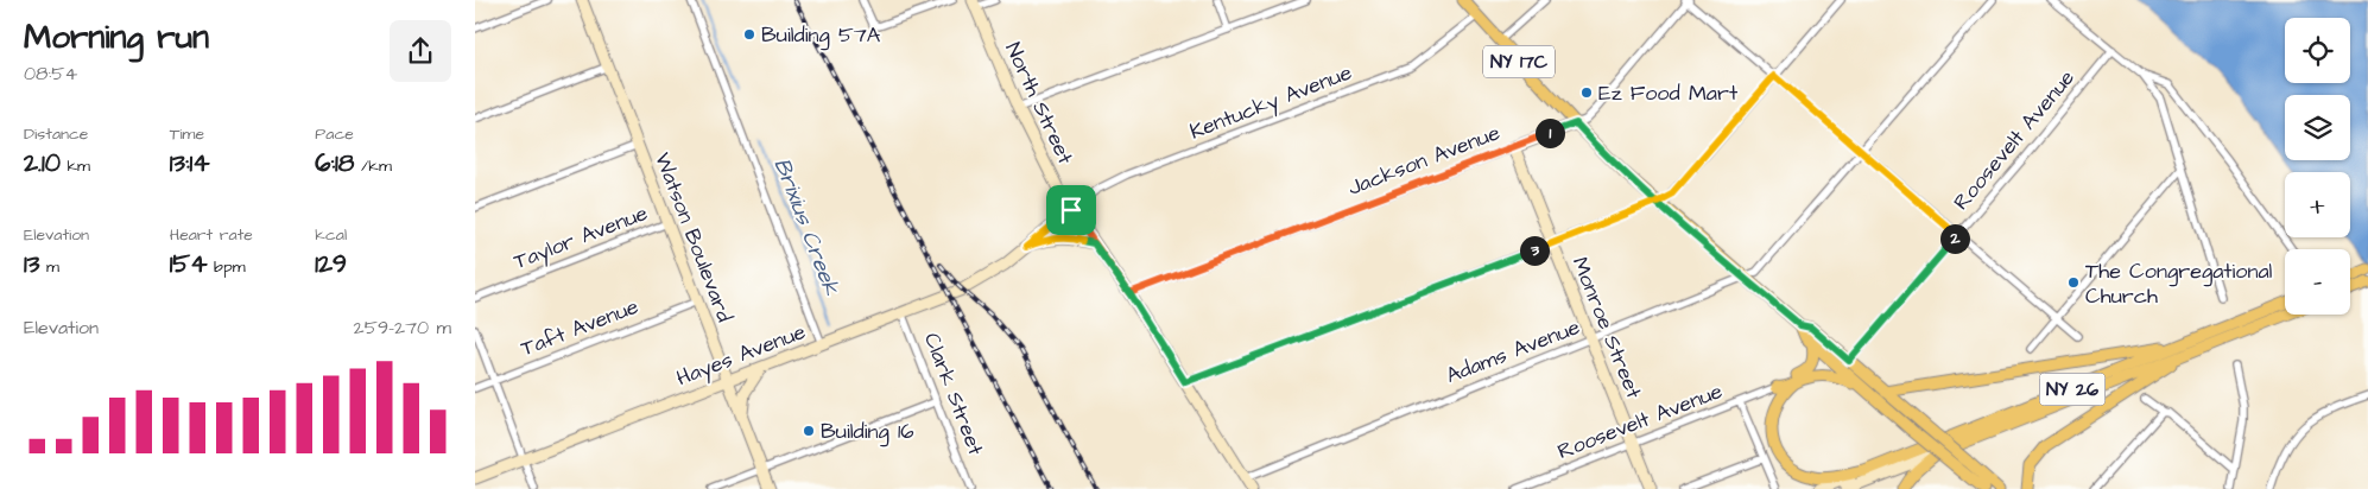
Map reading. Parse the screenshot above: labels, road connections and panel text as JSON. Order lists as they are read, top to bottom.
{
  "streets": {
    "main road": ["NY 17C", "NY 26"],
    "street": [
      "Kentucky Avenue",
      "North Street",
      "Roosevelt Avenue",
      "Jackson Avenue",
      "Taylor Avenue",
      "Watson Boulevard",
      "Taft Avenue",
      "Monroe Street",
      "Adams Avenue",
      "Hayes Avenue",
      "Clark Street"
    ]
  },
  "crossings": [
    ["NY 17C", "Kentucky Avenue"],
    ["NY 17C", "Roosevelt Avenue"],
    ["NY 17C", "Jackson Avenue"],
    ["NY 17C", "Adams Avenue"],
    ["Kentucky Avenue", "North Street"],
    ["Kentucky Avenue", "Hayes Avenue"],
    ["North Street", "Jackson Avenue"],
    ["North Street", "Adams Avenue"],
    ["North Street", "Hayes Avenue"],
    ["Roosevelt Avenue", "Monroe Street"],
    ["Jackson Avenue", "Monroe Street"],
    ["Taylor Avenue", "Watson Boulevard"],
    ["Watson Boulevard", "Taft Avenue"],
    ["Watson Boulevard", "Hayes Avenue"],
    ["Monroe Street", "Adams Avenue"],
    ["Hayes Avenue", "Clark Street"]
  ],
  "water": ["Brixius Creek"],
  "places": [
    "Building 57A",
    "Ez Food Mart",
    "The Congregational Church",
    "Building 16"
  ],
  "page": {
    "heading": ["Morning run", "08:54"],
    "map_buttons": ["+", "−"],
    "stats": [
      ["Distance", "2.10 km"],
      ["Time", "13:14"],
      ["Pace", "6:18 /km"],
      ["Elevation", "13 m"],
      ["Heart rate", "154 bpm"],
      ["kcal", "129"]
    ],
    "pins": ["1", "2", "3"],
    "chart": ["Elevation", "259–270 m"]
  }
}
